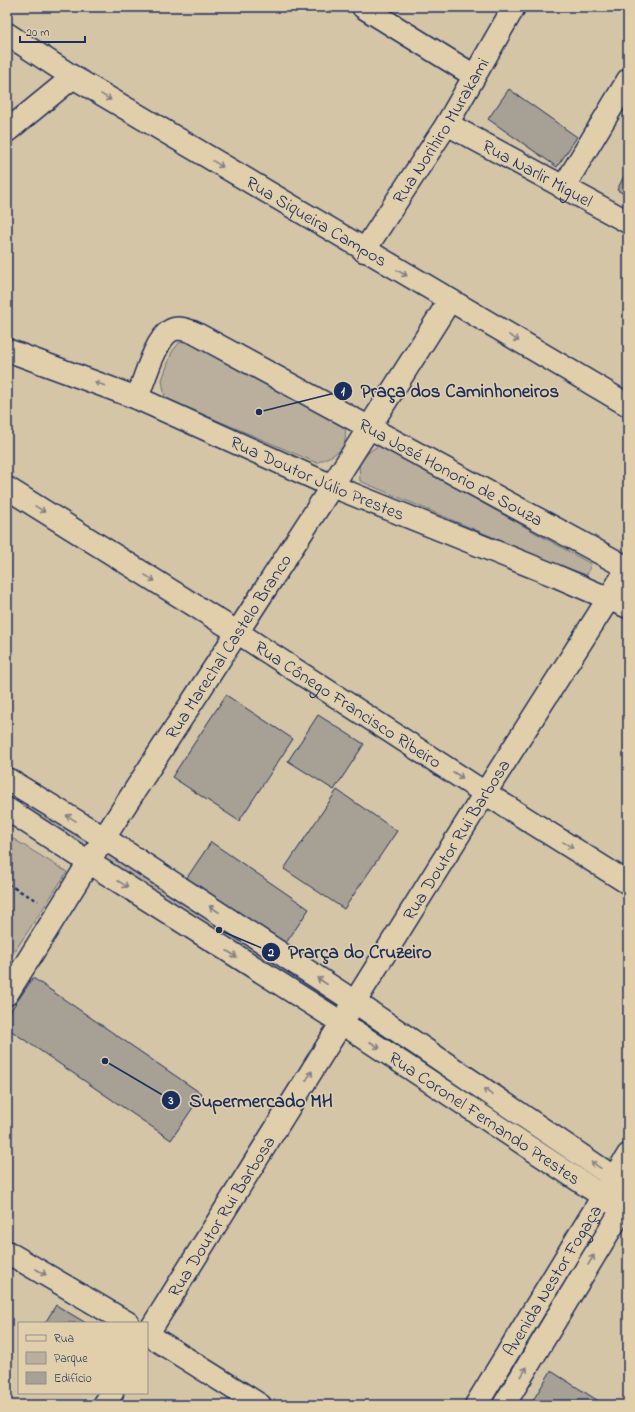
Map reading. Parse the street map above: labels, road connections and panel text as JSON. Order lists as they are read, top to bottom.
{
  "streets": {
    "street": [
      "Rua Norihiro Murakami",
      "Rua Narlir Miguel",
      "Rua Siqueira Campos",
      "Rua José Honorio de Souza",
      "Rua Doutor Júlio Prestes",
      "Rua Marechal Castelo Branco",
      "Rua Cônego Francisco Ribeiro",
      "Rua Doutor Rui Barbosa",
      "Rua Coronel Fernando Prestes",
      "Avenida Nestor Fogaça"
    ]
  },
  "crossings": [
    ["Rua Norihiro Murakami", "Rua Narlir Miguel"],
    ["Rua Norihiro Murakami", "Rua Siqueira Campos"],
    ["Rua Siqueira Campos", "Rua Marechal Castelo Branco"],
    ["Rua José Honorio de Souza", "Rua Doutor Júlio Prestes"],
    ["Rua José Honorio de Souza", "Rua Marechal Castelo Branco"],
    ["Rua José Honorio de Souza", "Rua Doutor Rui Barbosa"],
    ["Rua Doutor Júlio Prestes", "Rua Marechal Castelo Branco"],
    ["Rua Doutor Júlio Prestes", "Rua Doutor Rui Barbosa"],
    ["Rua Marechal Castelo Branco", "Rua Cônego Francisco Ribeiro"],
    ["Rua Marechal Castelo Branco", "Rua Coronel Fernando Prestes"],
    ["Rua Cônego Francisco Ribeiro", "Rua Doutor Rui Barbosa"],
    ["Rua Doutor Rui Barbosa", "Rua Coronel Fernando Prestes"],
    ["Rua Coronel Fernando Prestes", "Avenida Nestor Fogaça"]
  ],
  "one_way": ["Rua Siqueira Campos", "Rua Cônego Francisco Ribeiro", "Rua Doutor Rui Barbosa"],
  "places": ["Praça dos Caminhoneiros", "Prarça do Cruzeiro", "Supermercado MH"],
  "legend": ["Rua", "Parque", "Edifício"],
  "scale_bar": "20 m"
}
